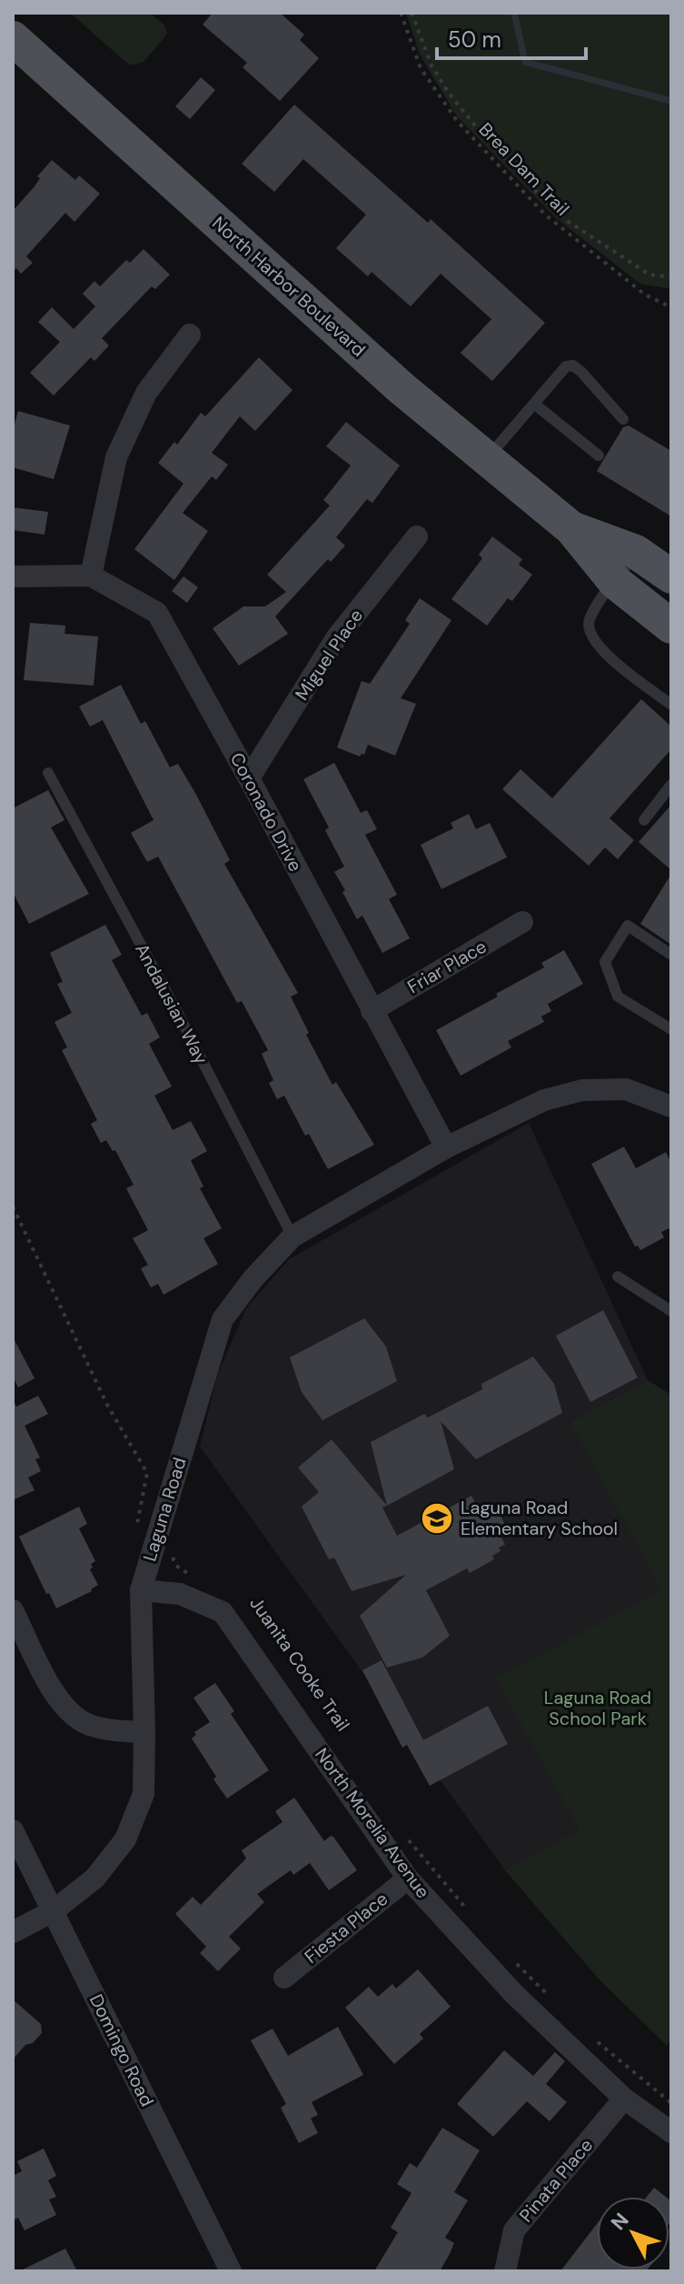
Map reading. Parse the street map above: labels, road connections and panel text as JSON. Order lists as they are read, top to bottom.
{
  "streets": {
    "main road": ["North Harbor Boulevard"],
    "street": [
      "Miguel Place",
      "Coronado Drive",
      "Friar Place",
      "Laguna Road",
      "North Morelia Avenue",
      "Fiesta Place",
      "Domingo Road",
      "Pinata Place"
    ],
    "lane": ["Andalusian Way"],
    "path": ["Brea Dam Trail"]
  },
  "crossings": [
    ["Miguel Place", "Coronado Drive"],
    ["Coronado Drive", "Friar Place"],
    ["Coronado Drive", "Laguna Road"],
    ["Andalusian Way", "Laguna Road"],
    ["Laguna Road", "North Morelia Avenue"],
    ["Laguna Road", "Domingo Road"],
    ["North Morelia Avenue", "Fiesta Place"],
    ["North Morelia Avenue", "Pinata Place"]
  ],
  "parks": ["Laguna Road School Park"],
  "places": {
    "school or university": ["Laguna Road Elementary School"]
  },
  "scale_bar": "50 m",
  "north": "top left"
}
